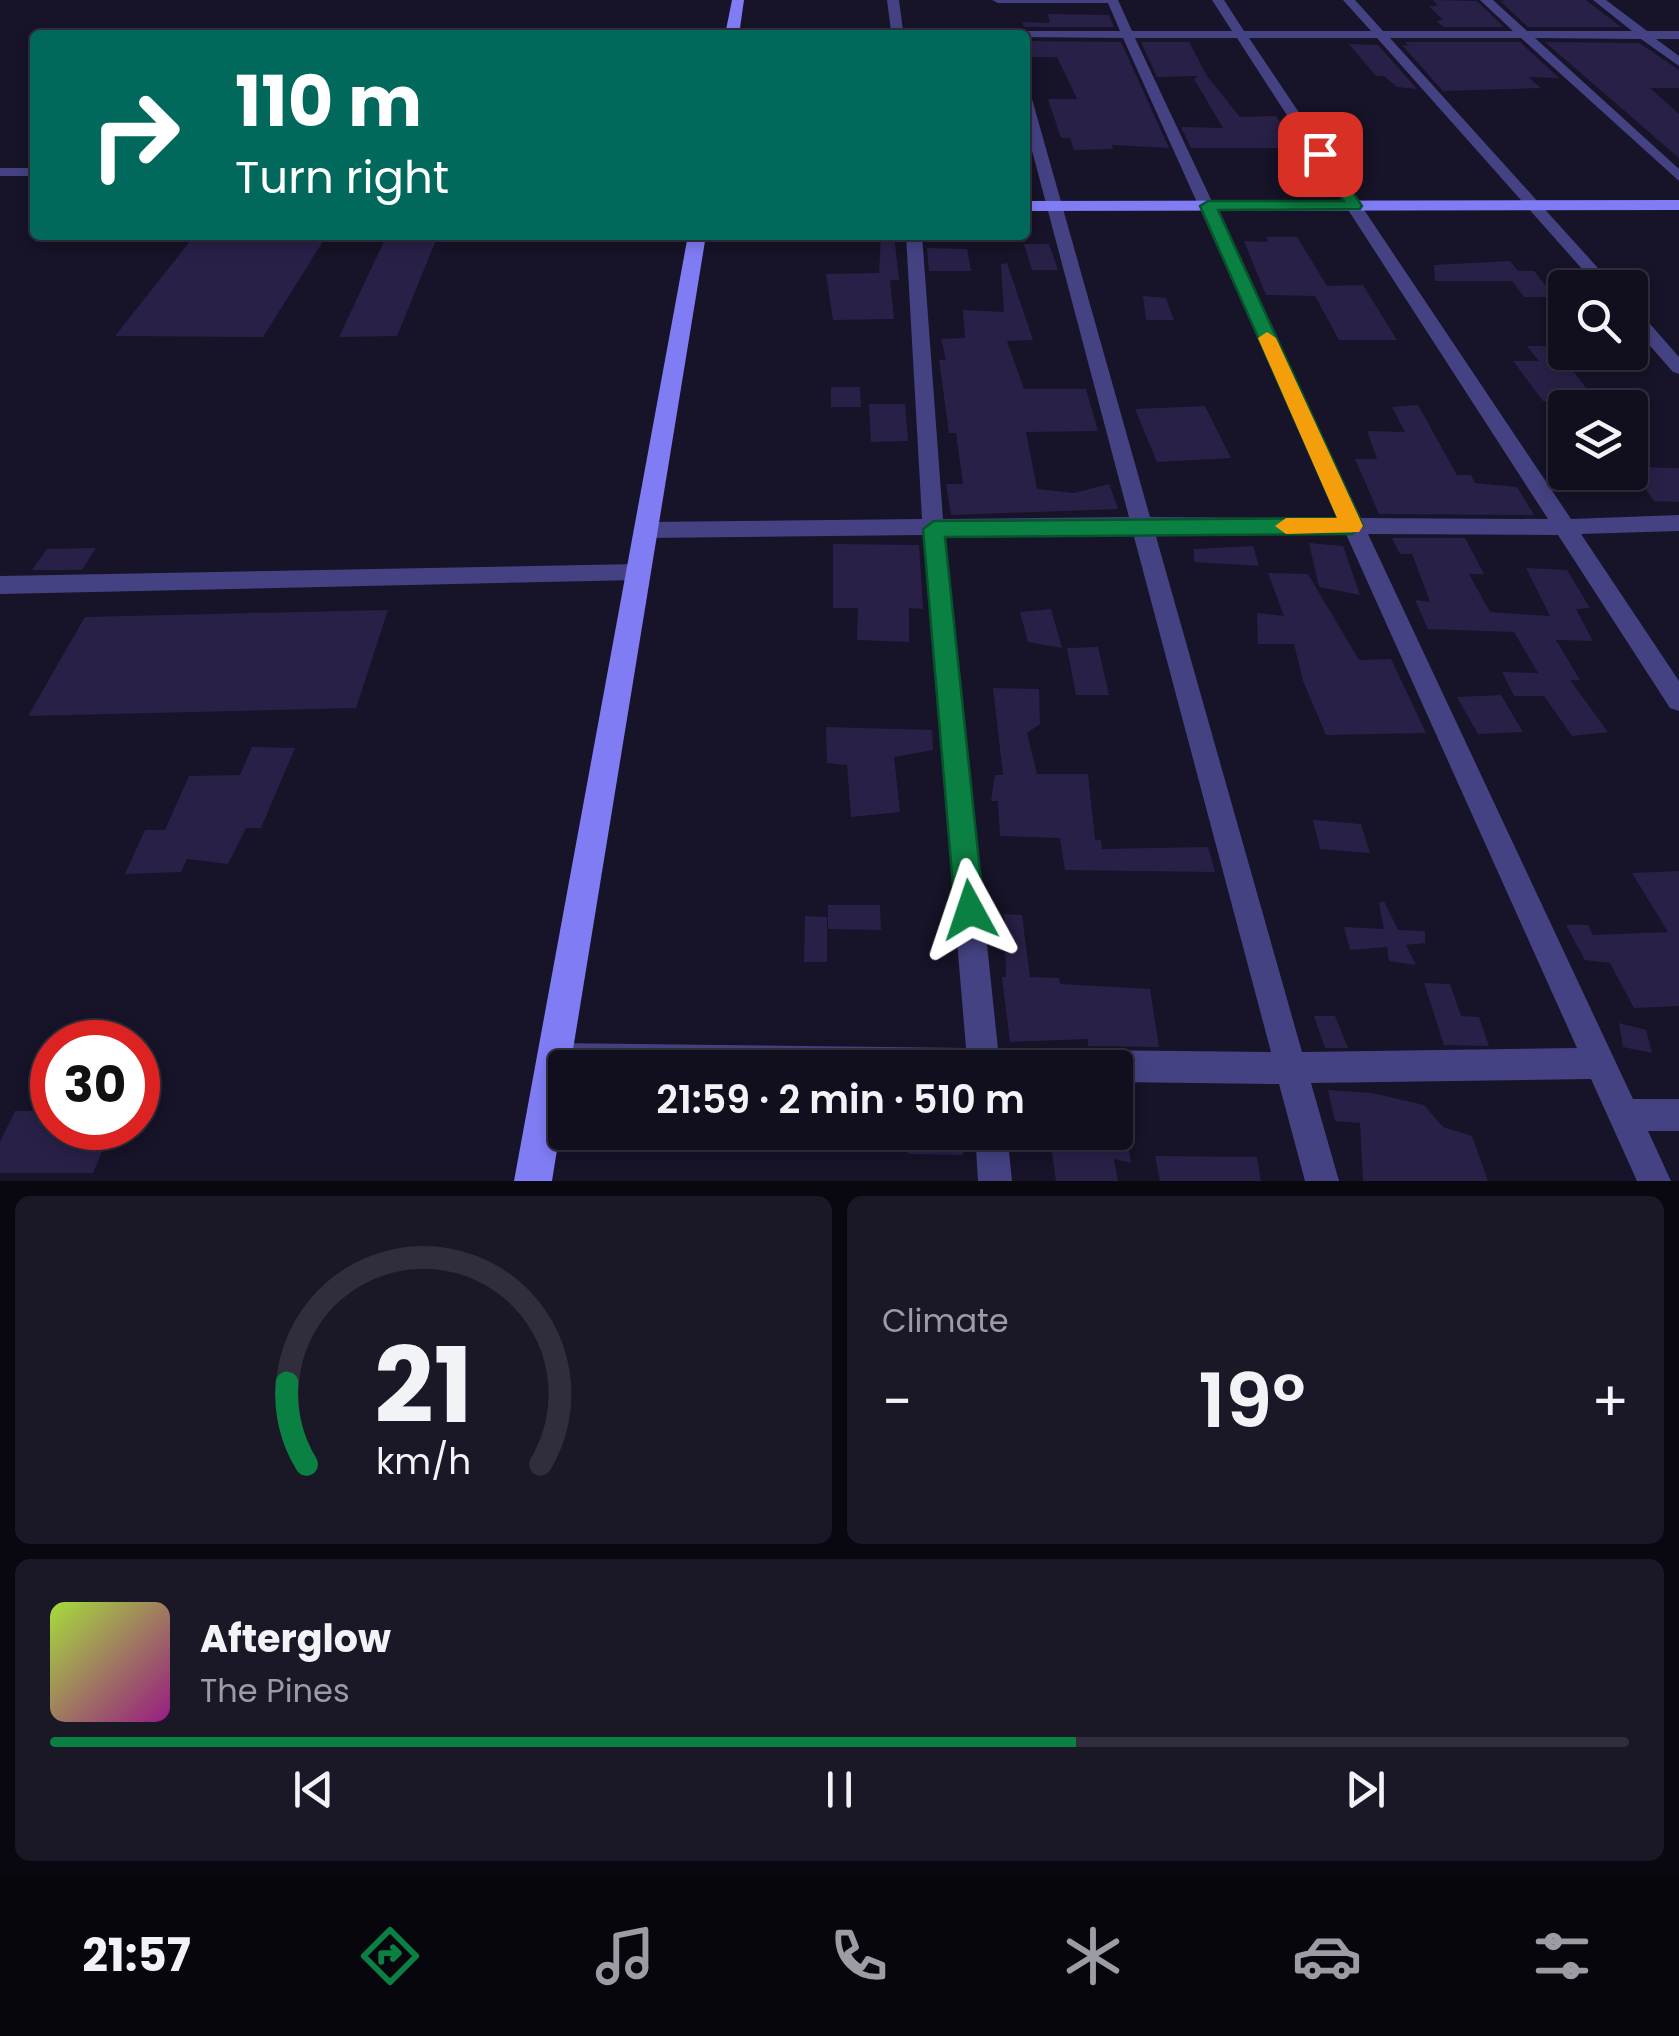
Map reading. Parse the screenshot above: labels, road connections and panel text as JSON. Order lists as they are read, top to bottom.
{
  "page": {
    "turn": ["110 m", "Turn right"],
    "limit": "30",
    "trip": "21:59 · 2 min · 510 m",
    "tile": "Climate",
    "heat": ["−", "19°", "+"],
    "song": ["Afterglow", "The Pines"],
    "tabs": "21:57",
    "gauge": ["21", "km/h"]
  }
}
